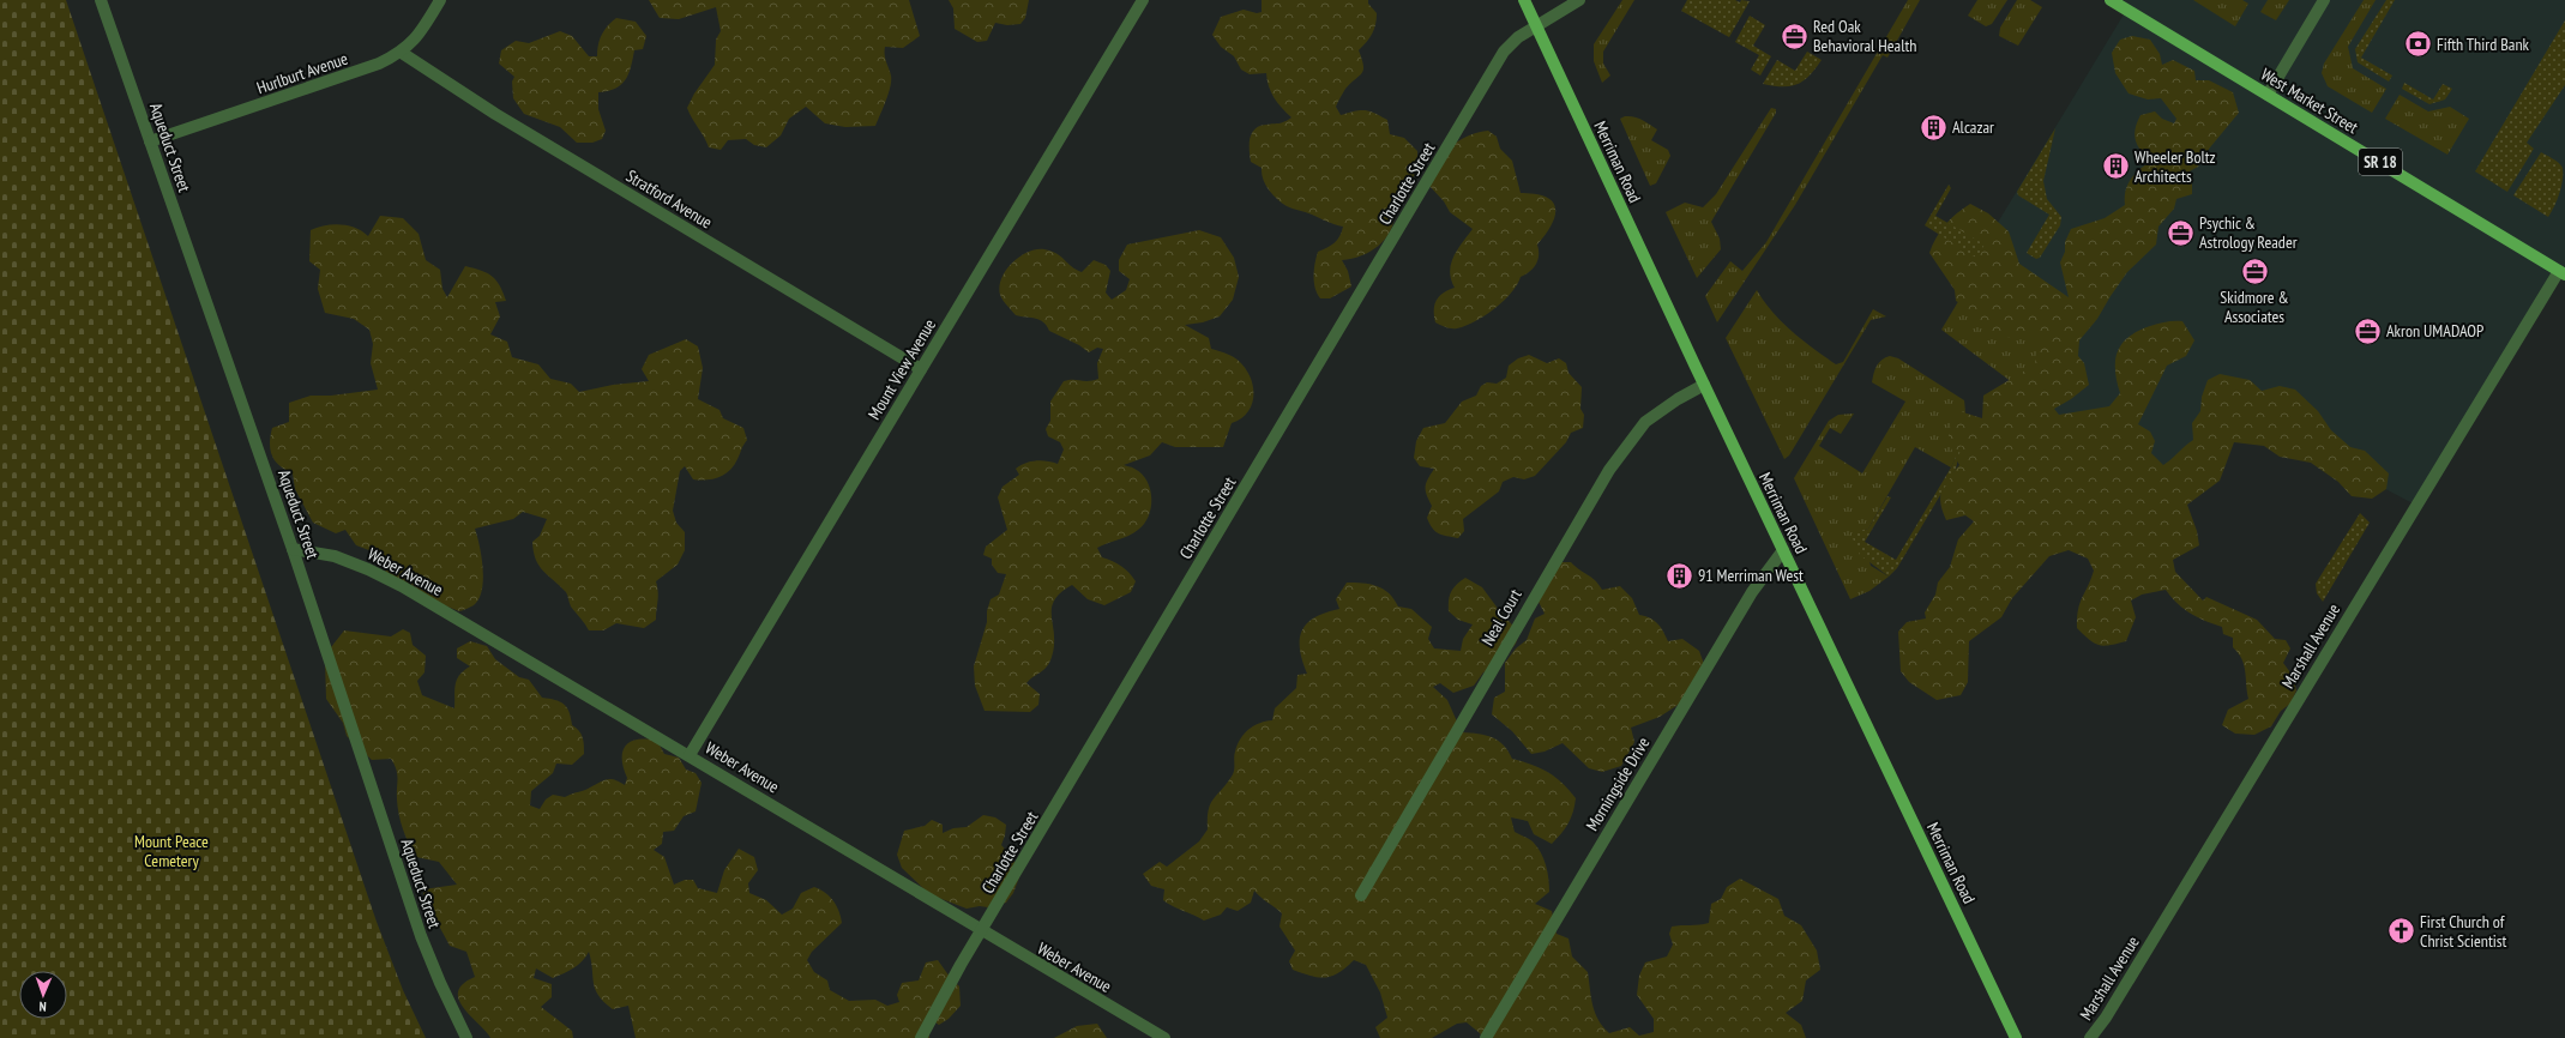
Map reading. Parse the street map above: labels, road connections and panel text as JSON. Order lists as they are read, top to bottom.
{
  "streets": {
    "main road": ["West Market Street", "Merriman Road", "SR 18"],
    "street": [
      "Hurlburt Avenue",
      "Aqueduct Street",
      "Charlotte Street",
      "Stratford Avenue",
      "Mount View Avenue",
      "Weber Avenue",
      "Neal Court",
      "Marshall Avenue",
      "Morningside Drive"
    ]
  },
  "crossings": [
    ["Hurlburt Avenue", "Aqueduct Street"],
    ["Hurlburt Avenue", "Stratford Avenue"],
    ["West Market Street", "Marshall Avenue"],
    ["Aqueduct Street", "Weber Avenue"],
    ["Merriman Road", "Charlotte Street"],
    ["Merriman Road", "Neal Court"],
    ["Merriman Road", "Morningside Drive"],
    ["Charlotte Street", "Weber Avenue"],
    ["Stratford Avenue", "Mount View Avenue"],
    ["Mount View Avenue", "Weber Avenue"]
  ],
  "parks": ["Mount Peace Cemetery"],
  "places": {
    "office": [
      "Red Oak Behavioral Health",
      "Psychic & Astrology Reader",
      "Skidmore & Associates",
      "Akron UMADAOP"
    ],
    "bank": ["Fifth Third Bank"],
    "building": ["Alcazar", "Wheeler Boltz Architects", "91 Merriman West"],
    "church": ["First Church of Christ Scientist"]
  },
  "north": "bottom"
}
